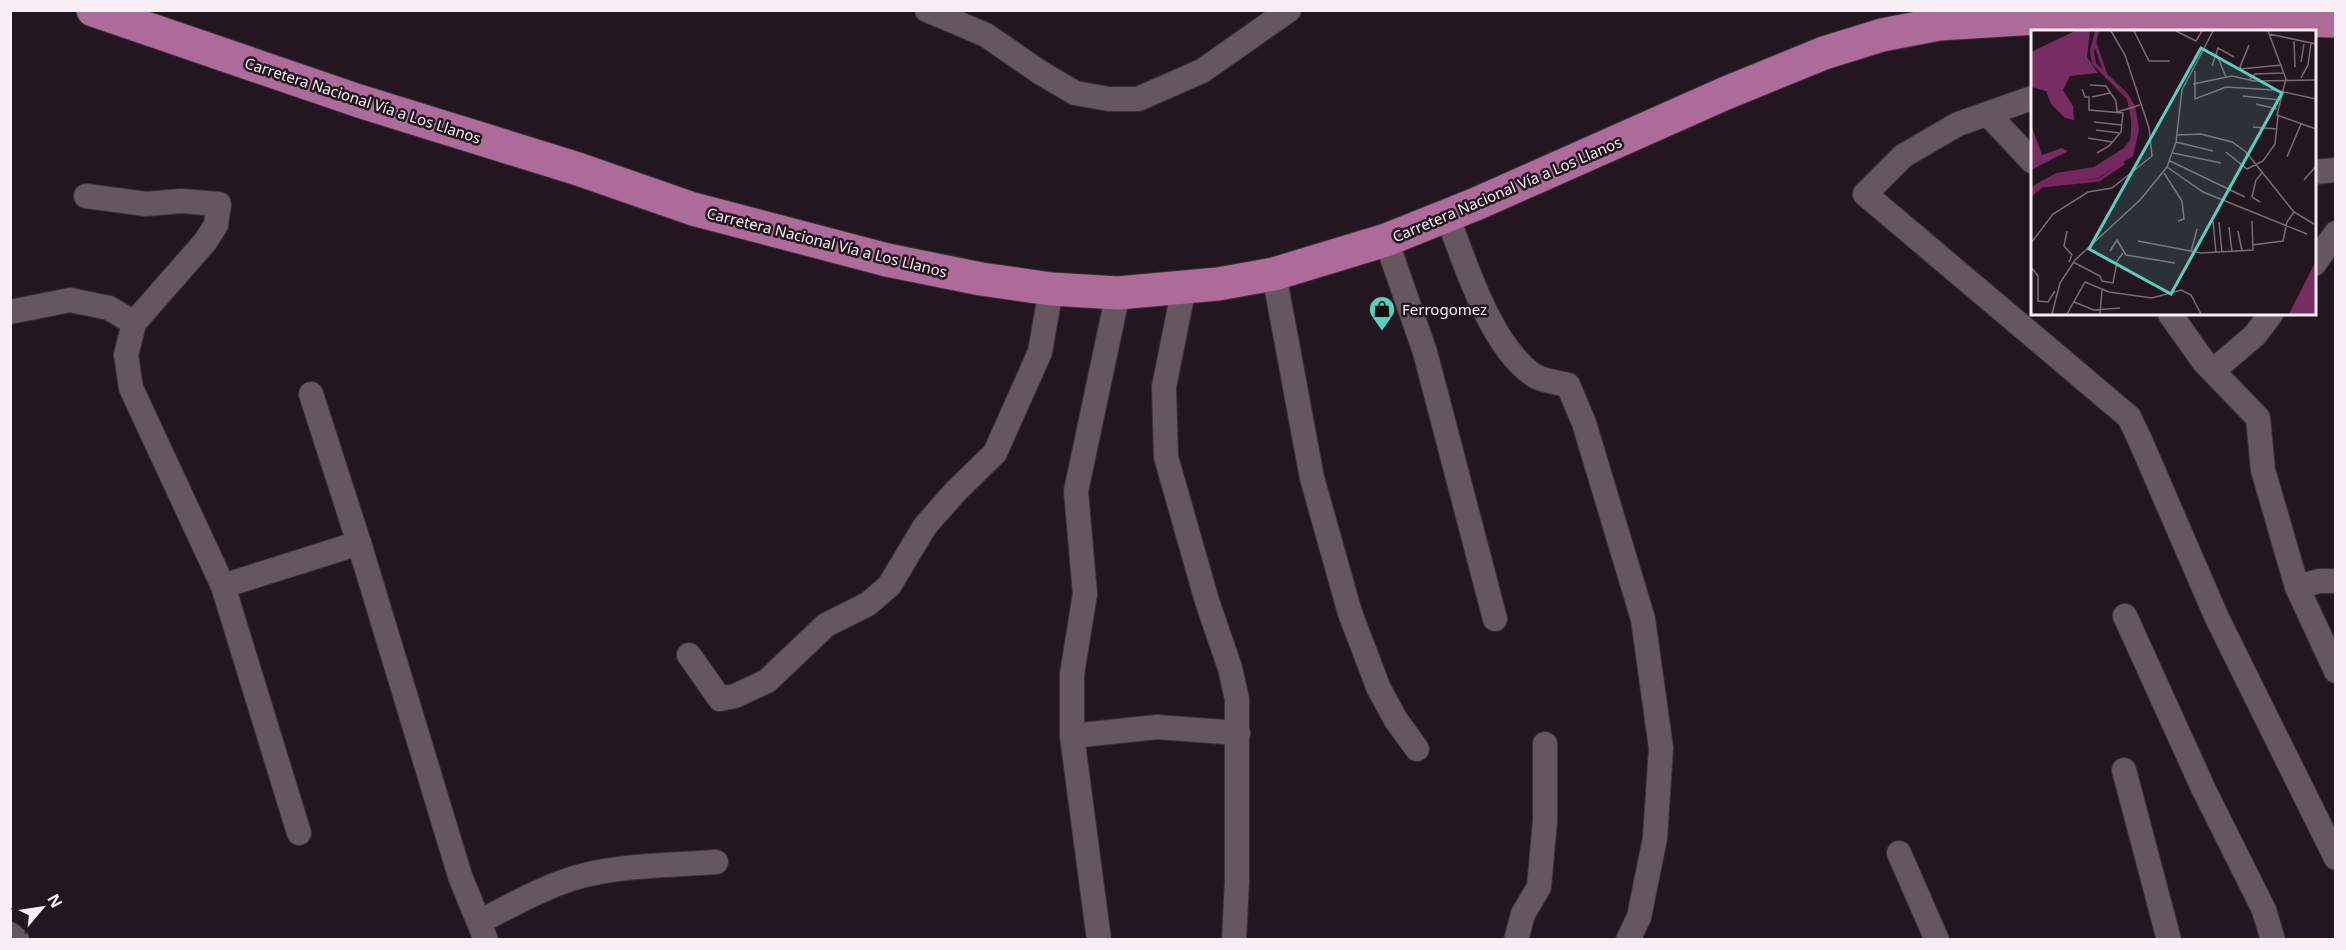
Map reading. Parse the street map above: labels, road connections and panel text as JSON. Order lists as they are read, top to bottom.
{
  "streets": {
    "highway": ["Carretera Nacional Vía a Los Llanos"]
  },
  "places": {
    "shop": ["Ferrogomez"]
  },
  "north": "top right"
}
